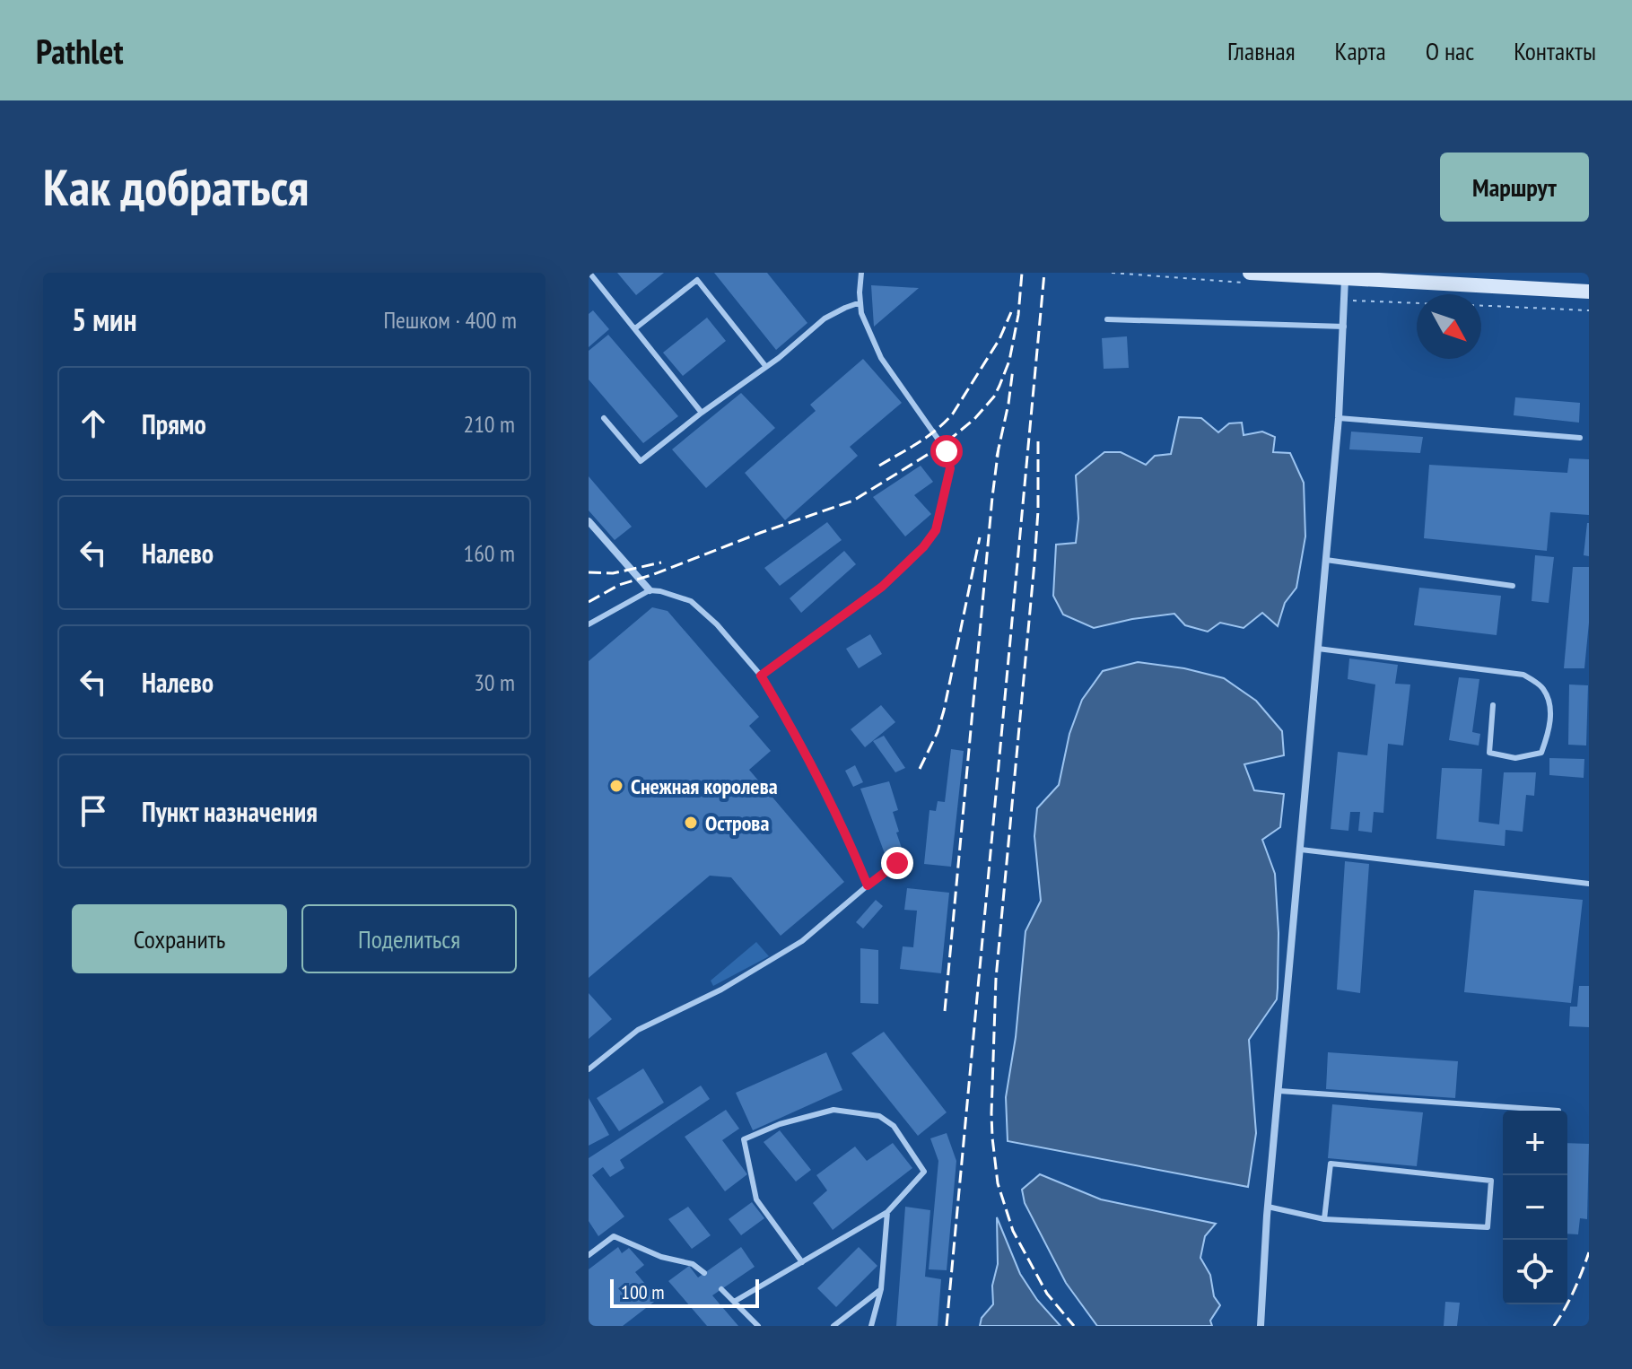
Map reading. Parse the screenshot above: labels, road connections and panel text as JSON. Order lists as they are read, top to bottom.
{
  "places": ["Снежная королева", "Острова"],
  "scale_bar": "100 m",
  "north": "bottom right",
  "page": {
    "header": "Pathlet",
    "nav": [
      "Главная",
      "Карта",
      "О нас",
      "Контакты"
    ],
    "buttons": [
      "Маршрут",
      ["Сохранить", "Поделиться"]
    ],
    "title": "Как добраться",
    "heading": ["5 мин", "Пешком · 400 m"],
    "list": [
      ["Прямо", "210 m"],
      ["Налево", "160 m"],
      ["Налево", "30 m"],
      "Пункт назначения"
    ],
    "map_buttons": ["+", "−"],
    "scale": "100 m"
  }
}
